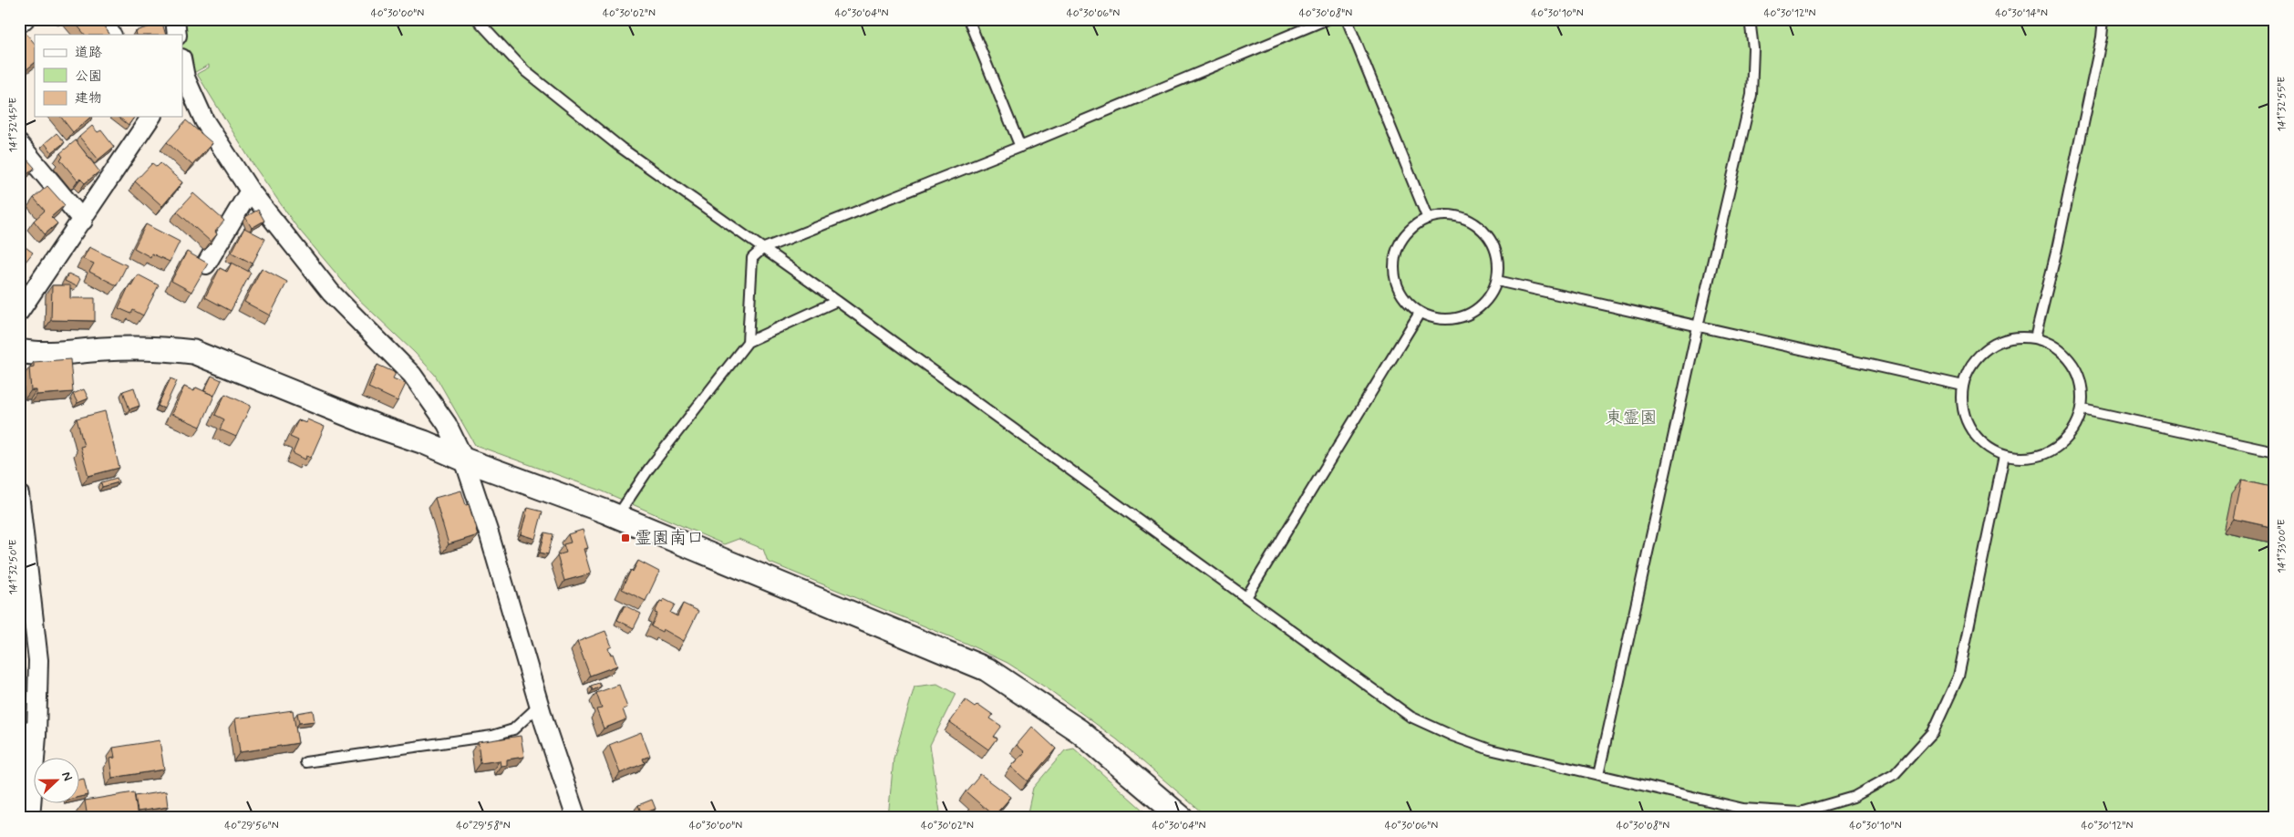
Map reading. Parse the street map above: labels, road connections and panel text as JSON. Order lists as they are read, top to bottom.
{
  "parks": ["東霊園"],
  "places": {
    "transit": ["霊園南口"]
  },
  "legend": ["道路", "公園", "建物"],
  "north": "right",
  "coordinates": [
    "40°30'00\"N",
    "40°30'02\"N",
    "40°30'04\"N",
    "40°30'06\"N",
    "40°30'08\"N",
    "40°30'10\"N",
    "40°30'12\"N",
    "40°30'14\"N",
    "141°32'55\"E",
    "141°32'45\"E",
    "141°33'00\"E",
    "141°32'50\"E",
    "40°29'56\"N",
    "40°29'58\"N"
  ]
}
